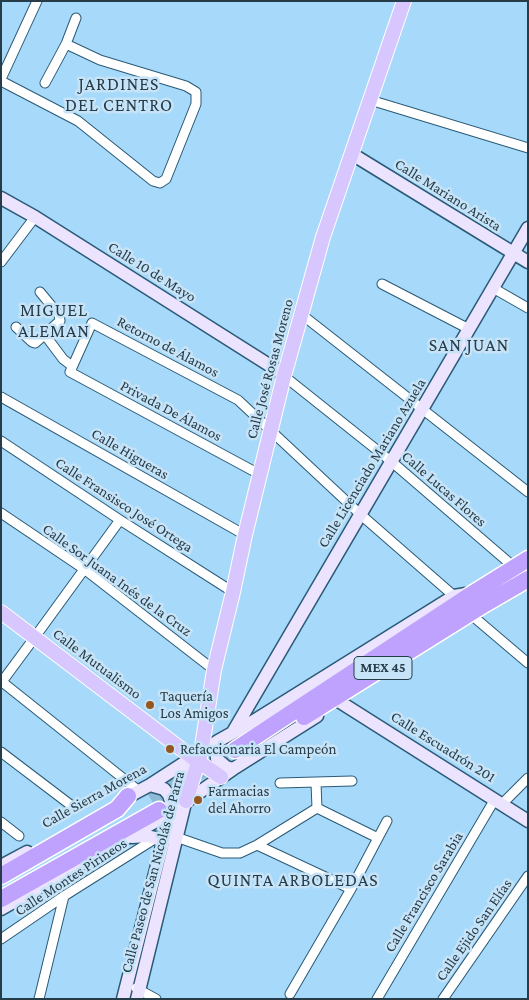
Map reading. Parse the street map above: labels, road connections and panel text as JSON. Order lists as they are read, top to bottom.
{
  "streets": {
    "highway": ["MEX 45"],
    "main road": ["Calle José Rosas Moreno", "Calle Mutualismo", "Calle Paseo de San Nicolás de Parra"],
    "street": [
      "Calle Mariano Arista",
      "Calle 10 de Mayo",
      "Retorno de Álamos",
      "Privada De Álamos",
      "Calle Higueras",
      "Calle Licenciado Mariano Azuela",
      "Calle Lucas Flores",
      "Calle Fransisco José Ortega",
      "Calle Sor Juana Inés de la Cruz",
      "Calle Escuadrón 201",
      "Calle Sierra Morena",
      "Calle Montes Pirineos",
      "Calle Francisco Sarabia",
      "Calle Ejido San Elías"
    ]
  },
  "crossings": [
    ["Calle Mariano Arista", "Calle José Rosas Moreno"],
    ["Calle Mariano Arista", "Calle Licenciado Mariano Azuela"],
    ["Calle 10 de Mayo", "Calle José Rosas Moreno"],
    ["Calle 10 de Mayo", "Calle Lucas Flores"],
    ["Retorno de Álamos", "Calle José Rosas Moreno"],
    ["Retorno de Álamos", "Privada De Álamos"],
    ["Calle José Rosas Moreno", "Privada De Álamos"],
    ["Calle José Rosas Moreno", "Calle Higueras"],
    ["Calle José Rosas Moreno", "Calle Lucas Flores"],
    ["Calle José Rosas Moreno", "Calle Fransisco José Ortega"],
    ["Calle José Rosas Moreno", "Calle Sor Juana Inés de la Cruz"],
    ["Calle José Rosas Moreno", "Calle Mutualismo"],
    ["Calle José Rosas Moreno", "Calle Sierra Morena"],
    ["Calle José Rosas Moreno", "Calle Paseo de San Nicolás de Parra"],
    ["Calle Licenciado Mariano Azuela", "Calle Lucas Flores"],
    ["Calle Licenciado Mariano Azuela", "Calle Sierra Morena"],
    ["Calle Lucas Flores", "MEX 45"],
    ["Calle Mutualismo", "Calle Sierra Morena"],
    ["Calle Mutualismo", "Calle Paseo de San Nicolás de Parra"],
    ["Calle Escuadrón 201", "Calle Francisco Sarabia"],
    ["Calle Sierra Morena", "Calle Paseo de San Nicolás de Parra"],
    ["Calle Paseo de San Nicolás de Parra", "Calle Montes Pirineos"]
  ],
  "districts": [
    "JARDINES DEL CENTRO",
    "MIGUEL ALEMAN",
    "SAN JUAN",
    "QUINTA ARBOLEDAS"
  ],
  "places": ["Taquería Los Amigos", "Refaccionaria El Campeón", "Farmacias del Ahorro"]
}
